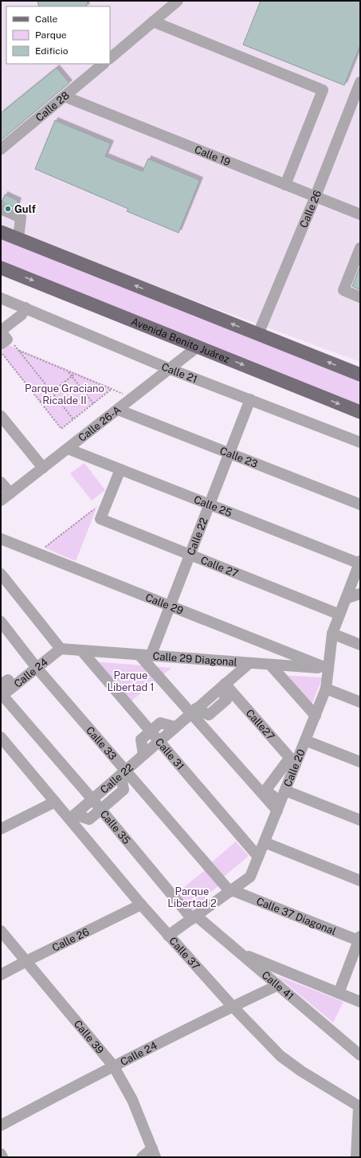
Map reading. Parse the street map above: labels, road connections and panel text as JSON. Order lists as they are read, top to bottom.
{
  "streets": {
    "main road": ["Avenida Benito Juárez"],
    "street": [
      "Calle 28",
      "Calle 19",
      "Calle 26",
      "Calle 21",
      "Calle 26-A",
      "Calle 23",
      "Calle 25",
      "Calle 22",
      "Calle 27",
      "Calle 29",
      "Calle 29 Diagonal",
      "Calle 24",
      "Calle27",
      "Calle 33",
      "Calle 31",
      "Calle 20",
      "Calle 35",
      "Calle 37 Diagonal",
      "Calle 37",
      "Calle 41",
      "Calle 39"
    ]
  },
  "crossings": [
    ["Calle 28", "Calle 19"],
    ["Calle 19", "Calle 26"],
    ["Calle 26", "Calle 37"],
    ["Calle 26", "Calle 39"],
    ["Avenida Benito Juárez", "Calle 26-A"],
    ["Calle 21", "Calle 26-A"],
    ["Calle 21", "Calle 22"],
    ["Calle 26-A", "Calle 23"],
    ["Calle 26-A", "Calle 25"],
    ["Calle 23", "Calle 22"],
    ["Calle 25", "Calle 22"],
    ["Calle 25", "Calle 27"],
    ["Calle 25", "Calle 20"],
    ["Calle 22", "Calle 27"],
    ["Calle 22", "Calle 29"],
    ["Calle 22", "Calle 29 Diagonal"],
    ["Calle 22", "Calle27"],
    ["Calle 22", "Calle 33"],
    ["Calle 22", "Calle 31"],
    ["Calle 22", "Calle 35"],
    ["Calle 22", "Calle 37"],
    ["Calle 27", "Calle 20"],
    ["Calle 29", "Calle 29 Diagonal"],
    ["Calle 29", "Calle 20"],
    ["Calle 29 Diagonal", "Calle 24"],
    ["Calle 29 Diagonal", "Calle 31"],
    ["Calle 29 Diagonal", "Calle 20"],
    ["Calle 24", "Calle 33"],
    ["Calle 24", "Calle 35"],
    ["Calle 24", "Calle 37"],
    ["Calle 24", "Calle 41"],
    ["Calle 24", "Calle 39"],
    ["Calle27", "Calle 20"],
    ["Calle 33", "Calle 20"],
    ["Calle 33", "Calle 37 Diagonal"],
    ["Calle 31", "Calle 20"],
    ["Calle 20", "Calle 35"],
    ["Calle 20", "Calle 37 Diagonal"],
    ["Calle 20", "Calle 37"],
    ["Calle 20", "Calle 41"],
    ["Calle 35", "Calle 41"]
  ],
  "parks": ["Parque Graciano Ricalde II", "Parque Libertad 1", "Parque Libertad 2"],
  "places": ["Gulf"],
  "legend": ["Calle", "Parque", "Edificio"]
}
